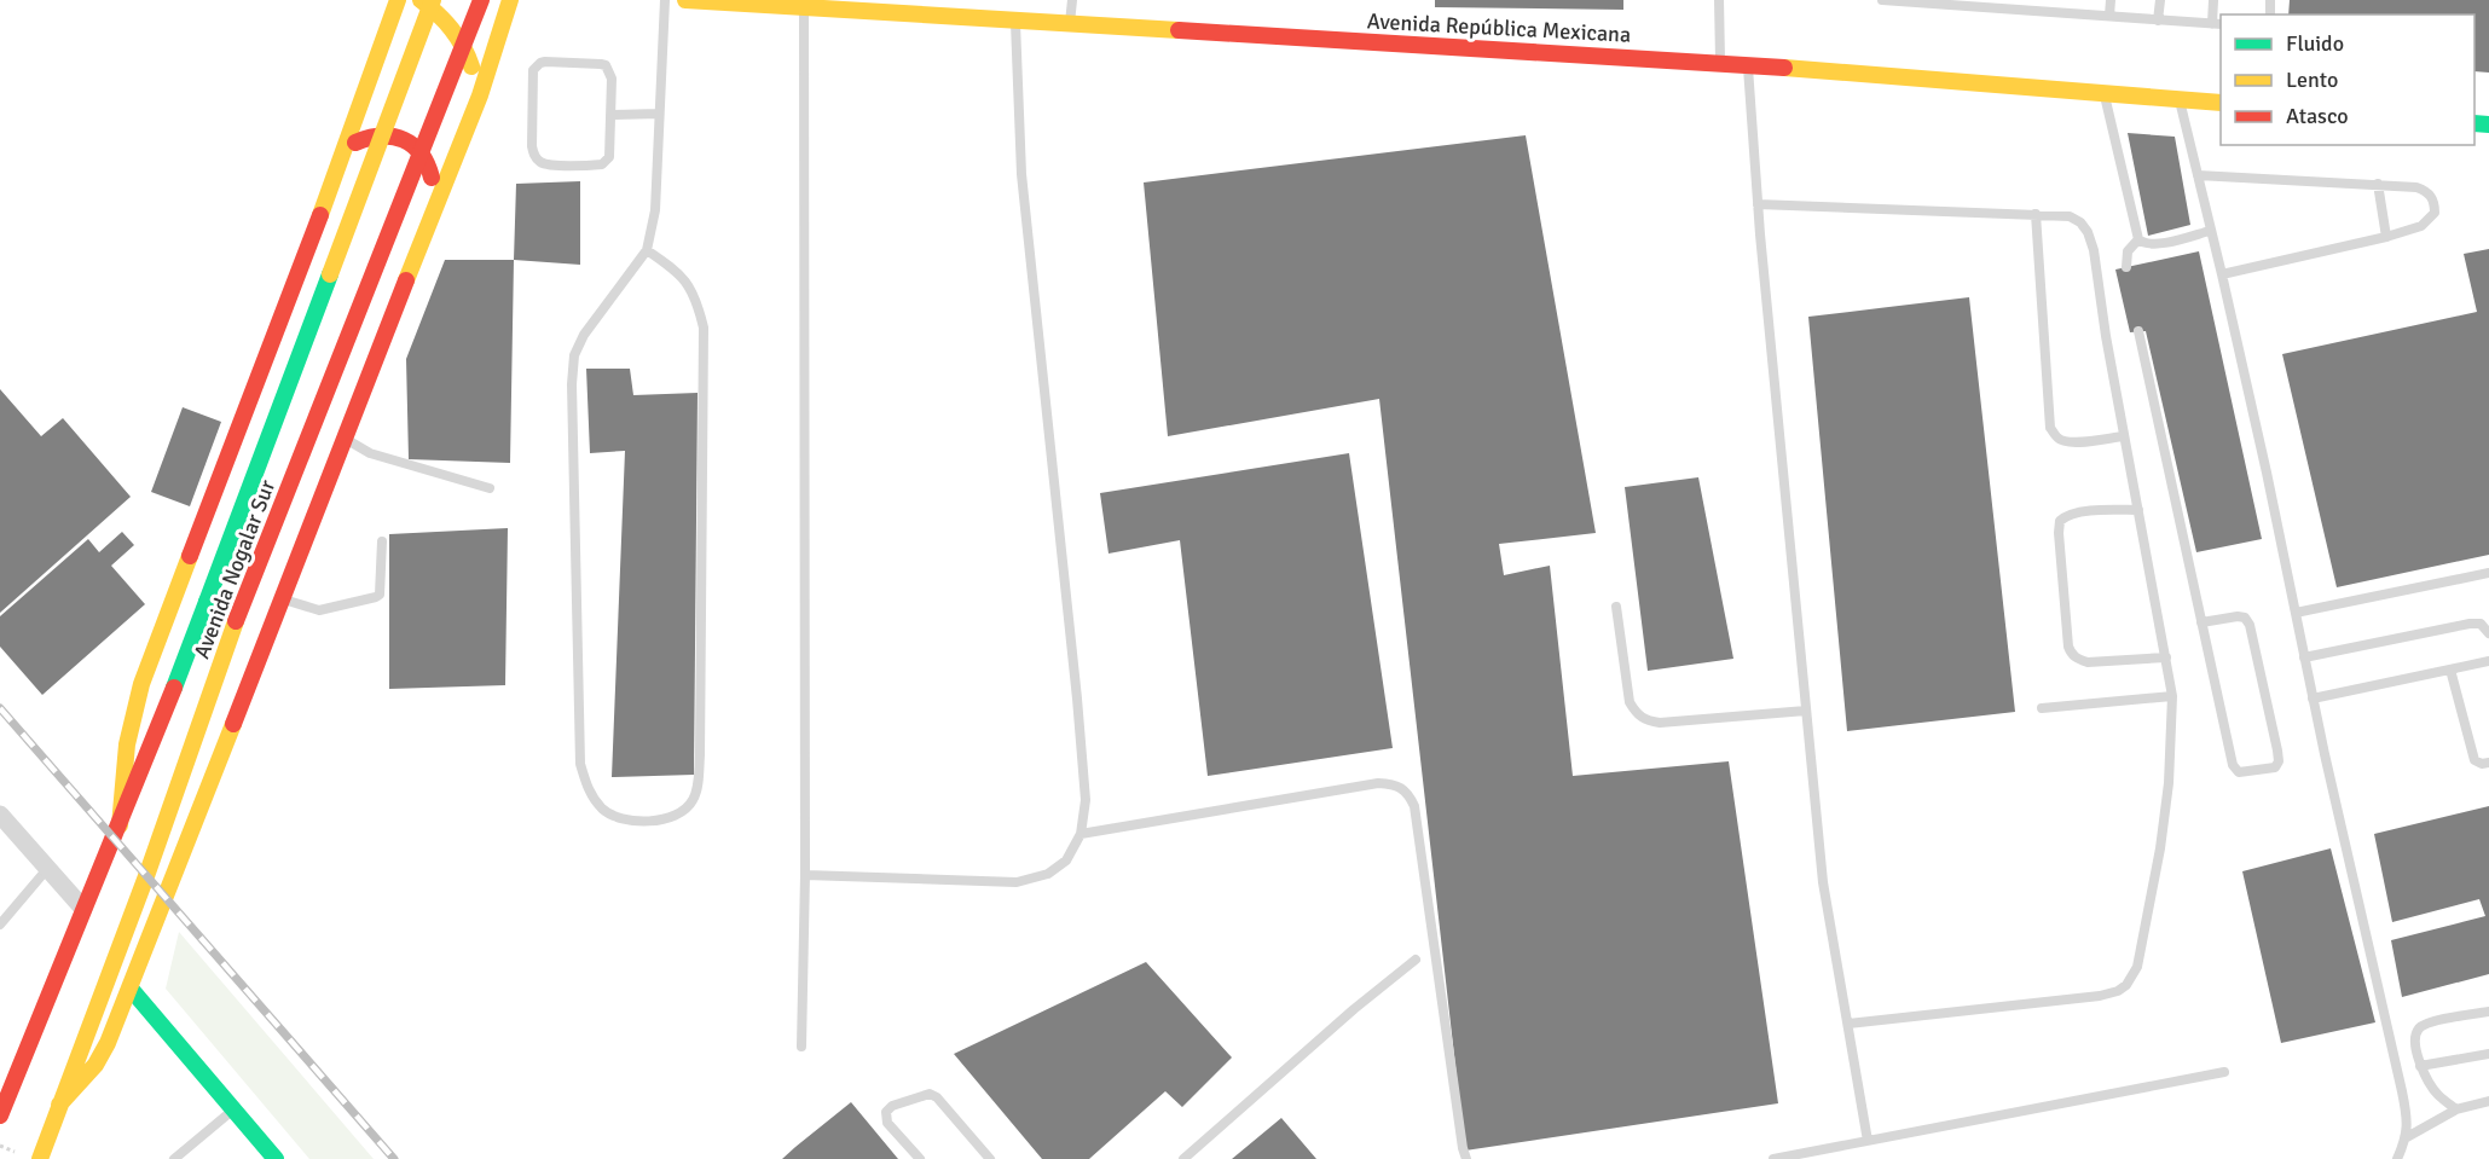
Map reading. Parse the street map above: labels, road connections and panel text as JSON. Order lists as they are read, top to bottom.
{
  "streets": {
    "main road": ["Avenida República Mexicana", "Avenida Nogalar Sur"]
  },
  "legend": ["Fluido", "Lento", "Atasco"]
}
